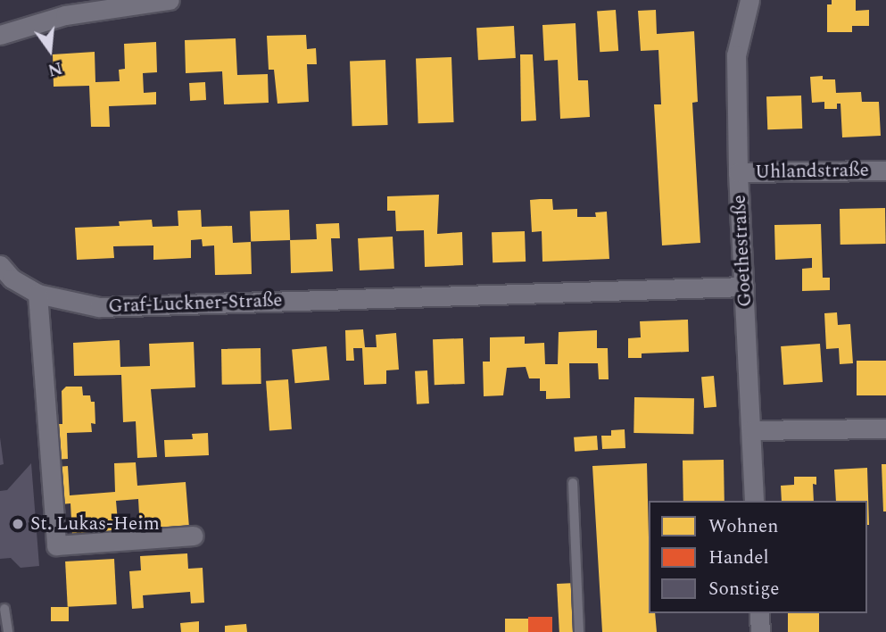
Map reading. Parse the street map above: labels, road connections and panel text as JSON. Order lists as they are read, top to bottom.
{
  "streets": {
    "street": ["Uhlandstraße", "Goethestraße", "Graf-Luckner-Straße"]
  },
  "crossings": [
    ["Uhlandstraße", "Goethestraße"],
    ["Goethestraße", "Graf-Luckner-Straße"]
  ],
  "places": ["St. Lukas-Heim"],
  "legend": ["Wohnen", "Handel", "Sonstige"],
  "north": "bottom"
}
